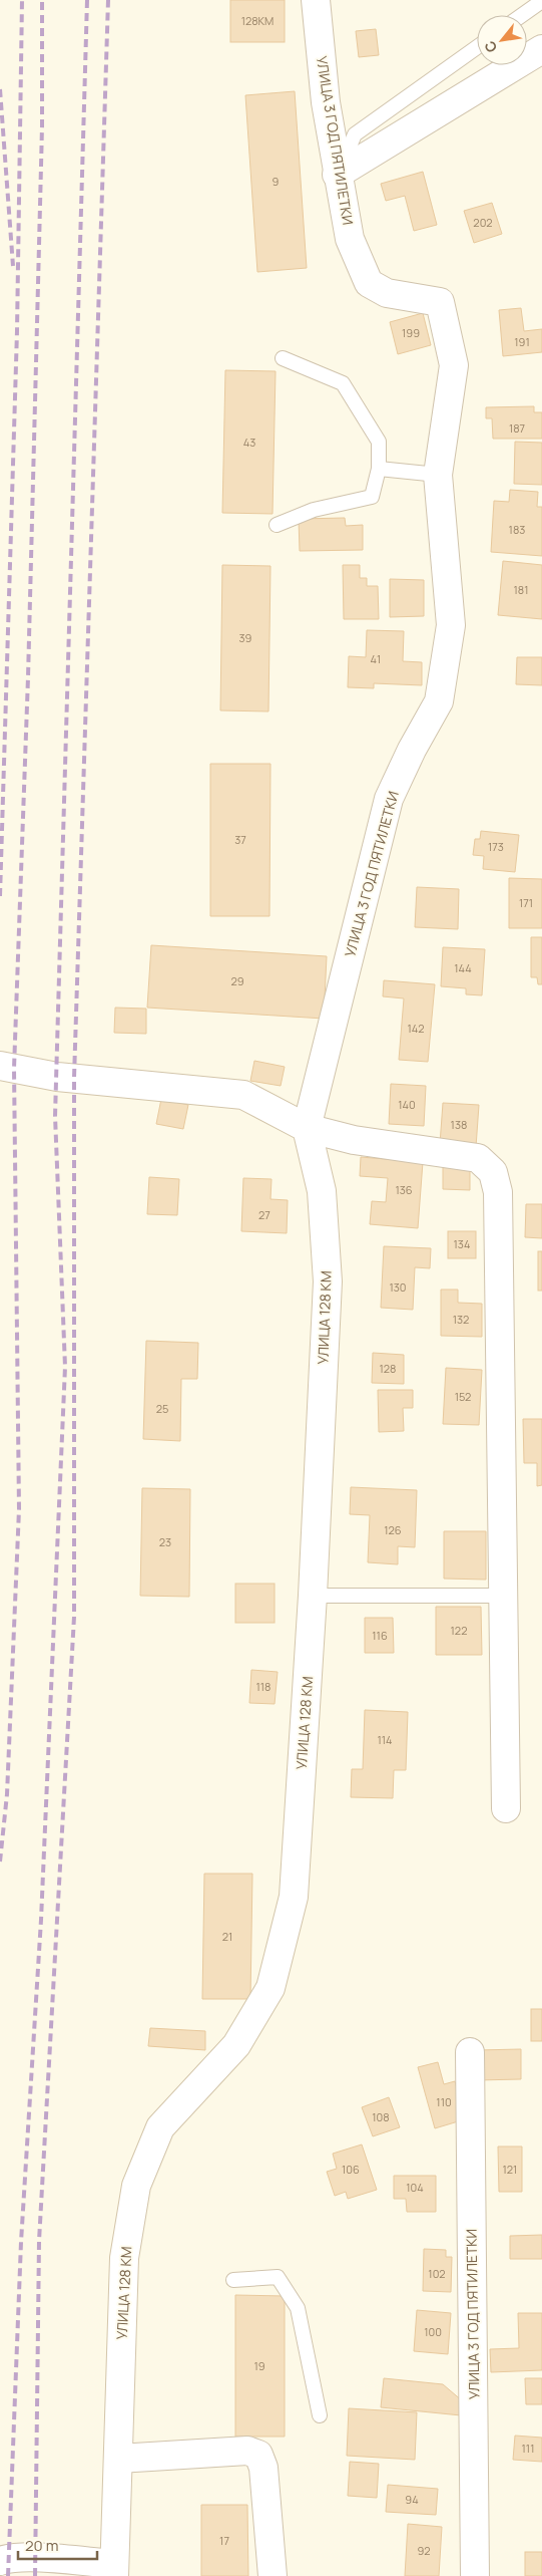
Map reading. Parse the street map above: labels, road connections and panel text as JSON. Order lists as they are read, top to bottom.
{
  "streets": {
    "street": ["УЛИЦА 3 ГОД ПЯТИЛЕТКИ", "УЛИЦА 128 КМ"]
  },
  "crossings": [
    ["УЛИЦА 3 ГОД ПЯТИЛЕТКИ", "УЛИЦА 128 КМ"]
  ],
  "house_numbers": [
    "128КМ",
    "9",
    "202",
    "199",
    "191",
    "187",
    "43",
    "183",
    "181",
    "39",
    "41",
    "37",
    "173",
    "171",
    "144",
    "29",
    "142",
    "140",
    "138",
    "136",
    "27",
    "134",
    "130",
    "132",
    "128",
    "152",
    "25",
    "126",
    "23",
    "122",
    "116",
    "118",
    "114",
    "21",
    "110",
    "108",
    "106",
    "121",
    "104",
    "102",
    "100",
    "19",
    "111",
    "94",
    "17",
    "92"
  ],
  "scale_bar": "20 m",
  "north": "bottom left"
}
